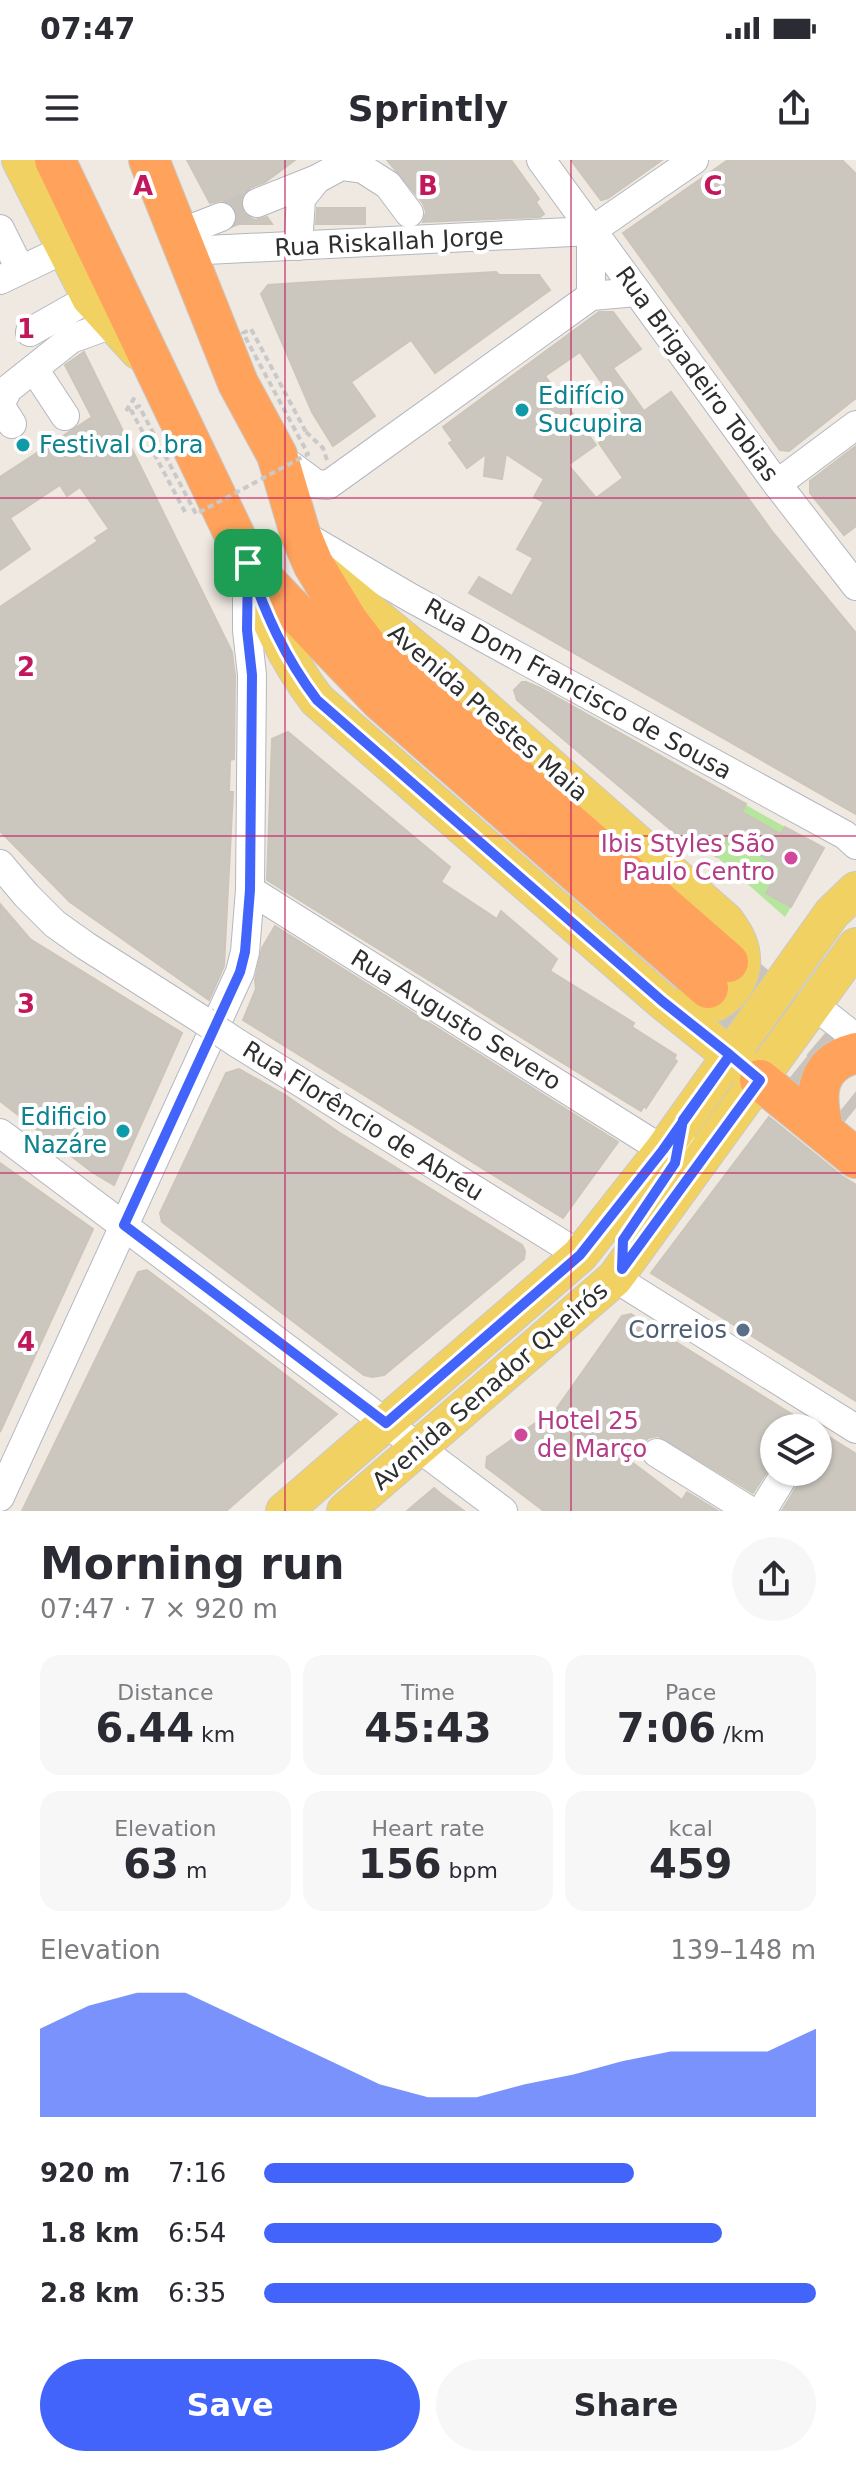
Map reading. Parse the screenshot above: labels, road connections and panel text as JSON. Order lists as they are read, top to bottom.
{
  "streets": {
    "highway": ["Avenida Prestes Maia"],
    "main road": ["Avenida Senador Queirós"],
    "street": [
      "Rua Riskallah Jorge",
      "Rua Brigadeiro Tobias",
      "Rua Dom Francisco de Sousa",
      "Rua Augusto Severo",
      "Rua Florêncio de Abreu"
    ]
  },
  "crossings": [
    ["Rua Riskallah Jorge", "Rua Brigadeiro Tobias"],
    ["Rua Riskallah Jorge", "Avenida Prestes Maia"],
    ["Rua Dom Francisco de Sousa", "Avenida Prestes Maia"],
    ["Avenida Prestes Maia", "Avenida Senador Queirós"],
    ["Rua Augusto Severo", "Avenida Senador Queirós"],
    ["Rua Florêncio de Abreu", "Avenida Senador Queirós"]
  ],
  "places": [
    "Edifício Sucupira",
    "Festival O.bra",
    "Ibis Styles São Paulo Centro",
    "Edificio Nazáre",
    "Correios",
    "Hotel 25 de Março"
  ],
  "page": {
    "status": "07:47",
    "header": "Sprintly",
    "heading": ["Morning run", "07:47 · 7 × 920 m"],
    "stats": [
      ["Distance", "6.44 km"],
      ["Time", "45:43"],
      ["Pace", "7:06 /km"],
      ["Elevation", "63 m"],
      ["Heart rate", "156 bpm"],
      ["kcal", "459"]
    ],
    "chart": ["Elevation", "139–148 m"],
    "list": [
      {
        "name": "920 m",
        "note": "7:16"
      },
      {
        "name": "1.8 km",
        "note": "6:54"
      },
      {
        "name": "2.8 km",
        "note": "6:35"
      }
    ],
    "buttons": ["Save", "Share"]
  },
  "grid": {
    "columns": ["A", "B", "C"],
    "rows": [
      "1",
      "2",
      "3",
      "4"
    ]
  }
}
